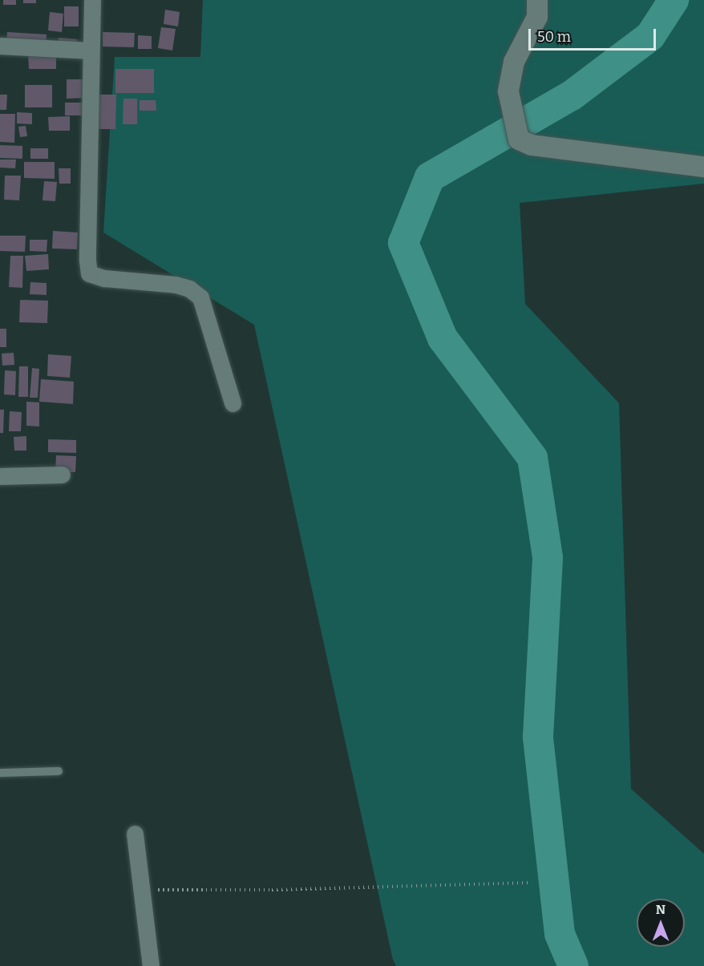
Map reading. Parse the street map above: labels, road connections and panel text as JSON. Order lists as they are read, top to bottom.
{
  "scale_bar": "50 m",
  "north": "top"
}
